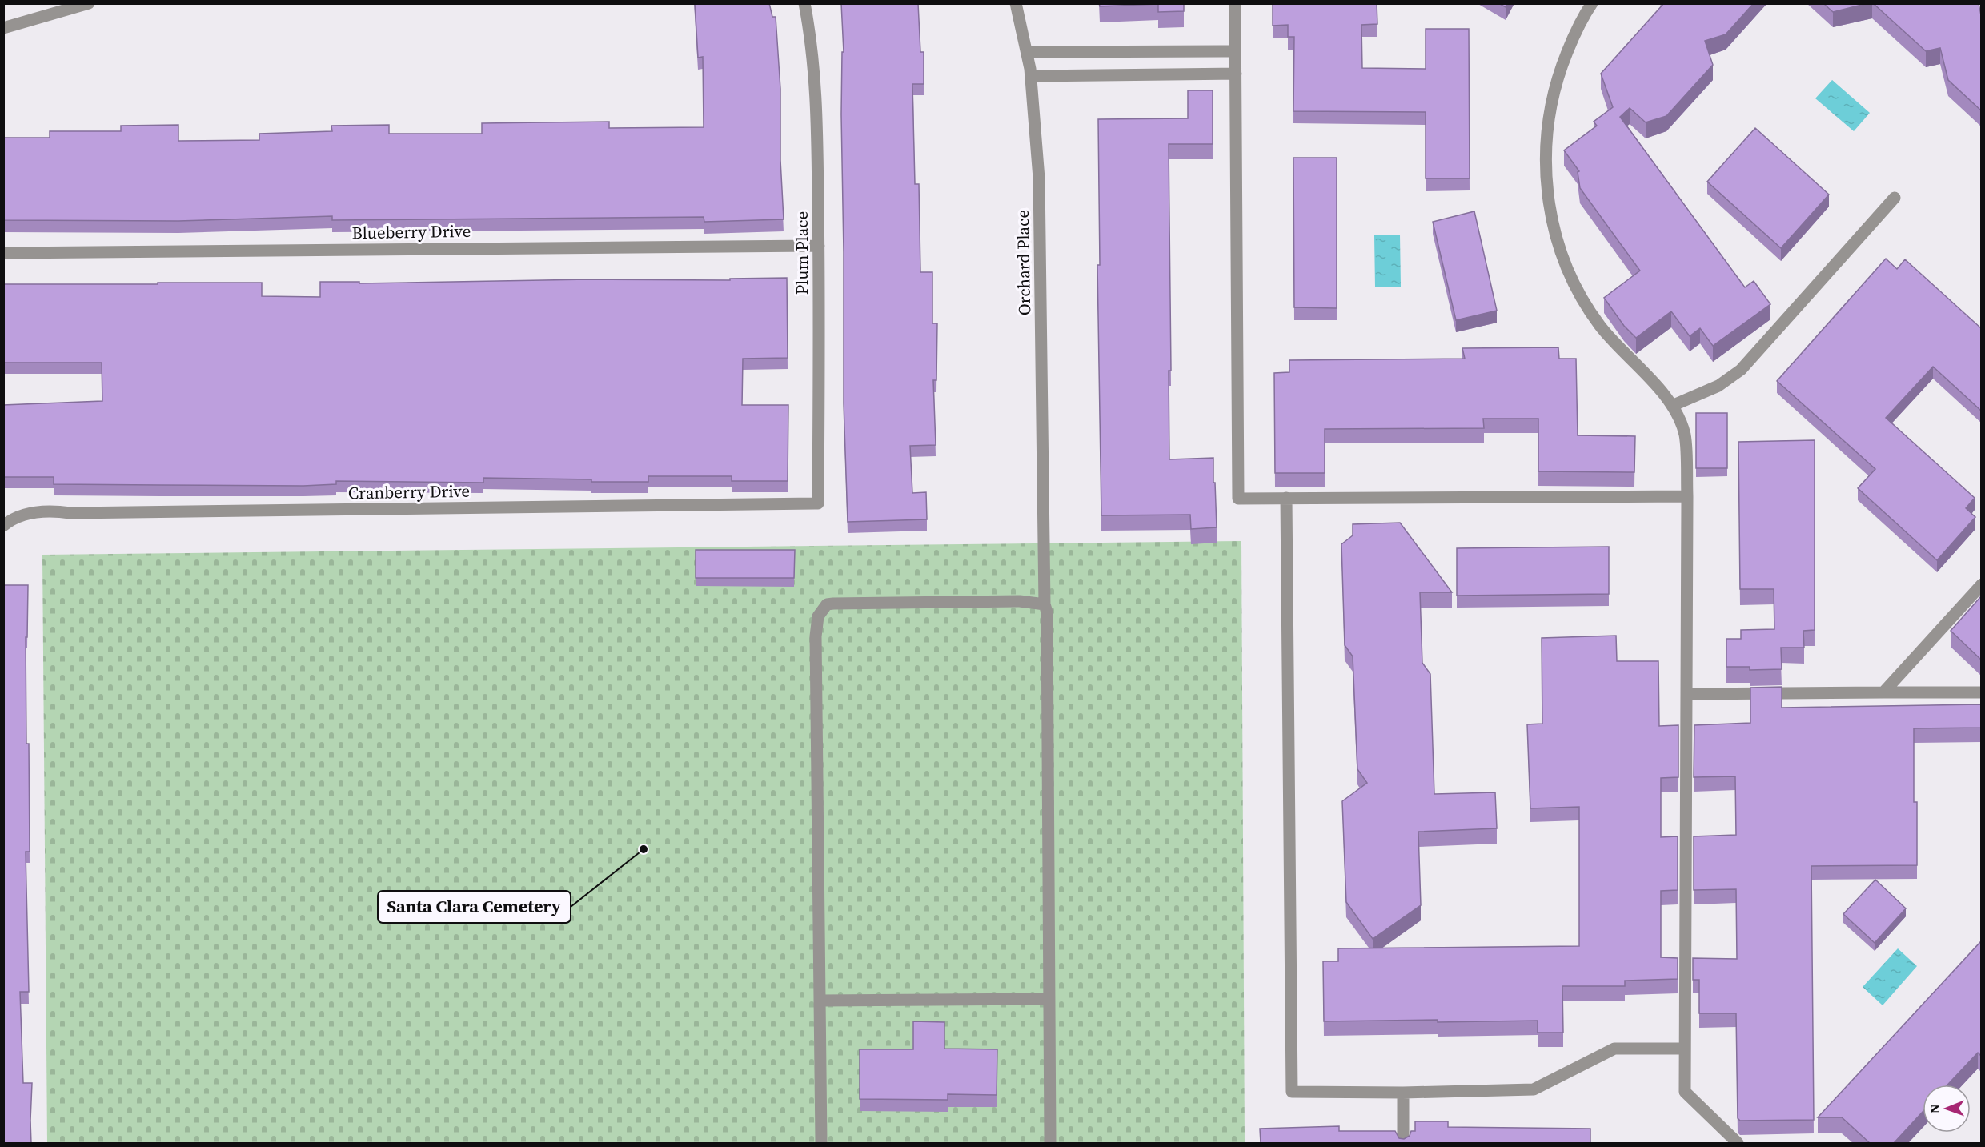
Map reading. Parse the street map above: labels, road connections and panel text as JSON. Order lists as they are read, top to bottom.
{
  "streets": {
    "street": [
      "Blueberry Drive",
      "Plum Place",
      "Orchard Place",
      "Cranberry Drive"
    ]
  },
  "crossings": [
    ["Blueberry Drive", "Plum Place"],
    ["Plum Place", "Cranberry Drive"]
  ],
  "places": ["Santa Clara Cemetery"],
  "north": "left"
}
